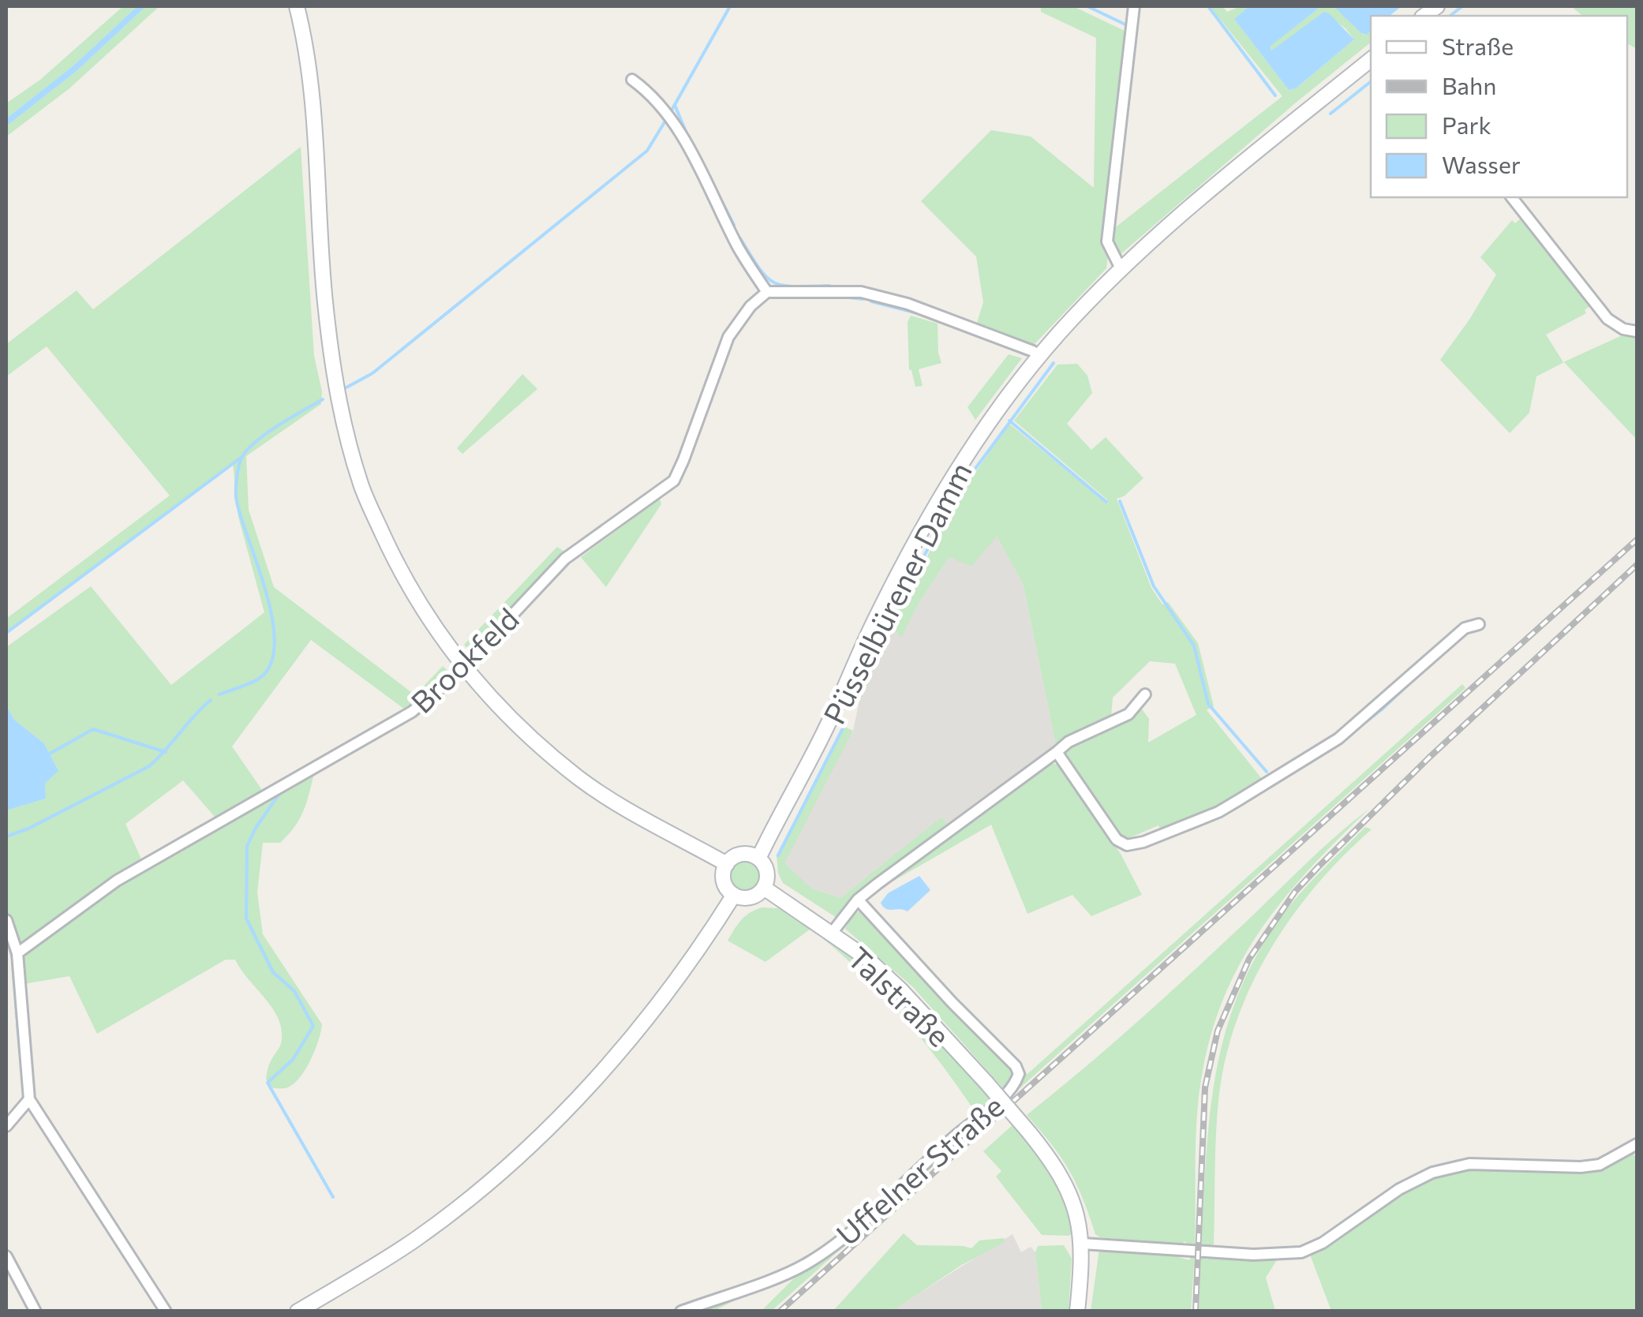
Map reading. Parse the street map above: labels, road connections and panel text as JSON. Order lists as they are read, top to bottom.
{
  "streets": {
    "main road": ["Püsselbürener Damm", "Talstraße"],
    "street": ["Brookfeld", "Uffelner Straße"]
  },
  "crossings": [
    ["Talstraße", "Uffelner Straße"]
  ],
  "legend": [
    "Straße",
    "Bahn",
    "Park",
    "Wasser"
  ]
}
